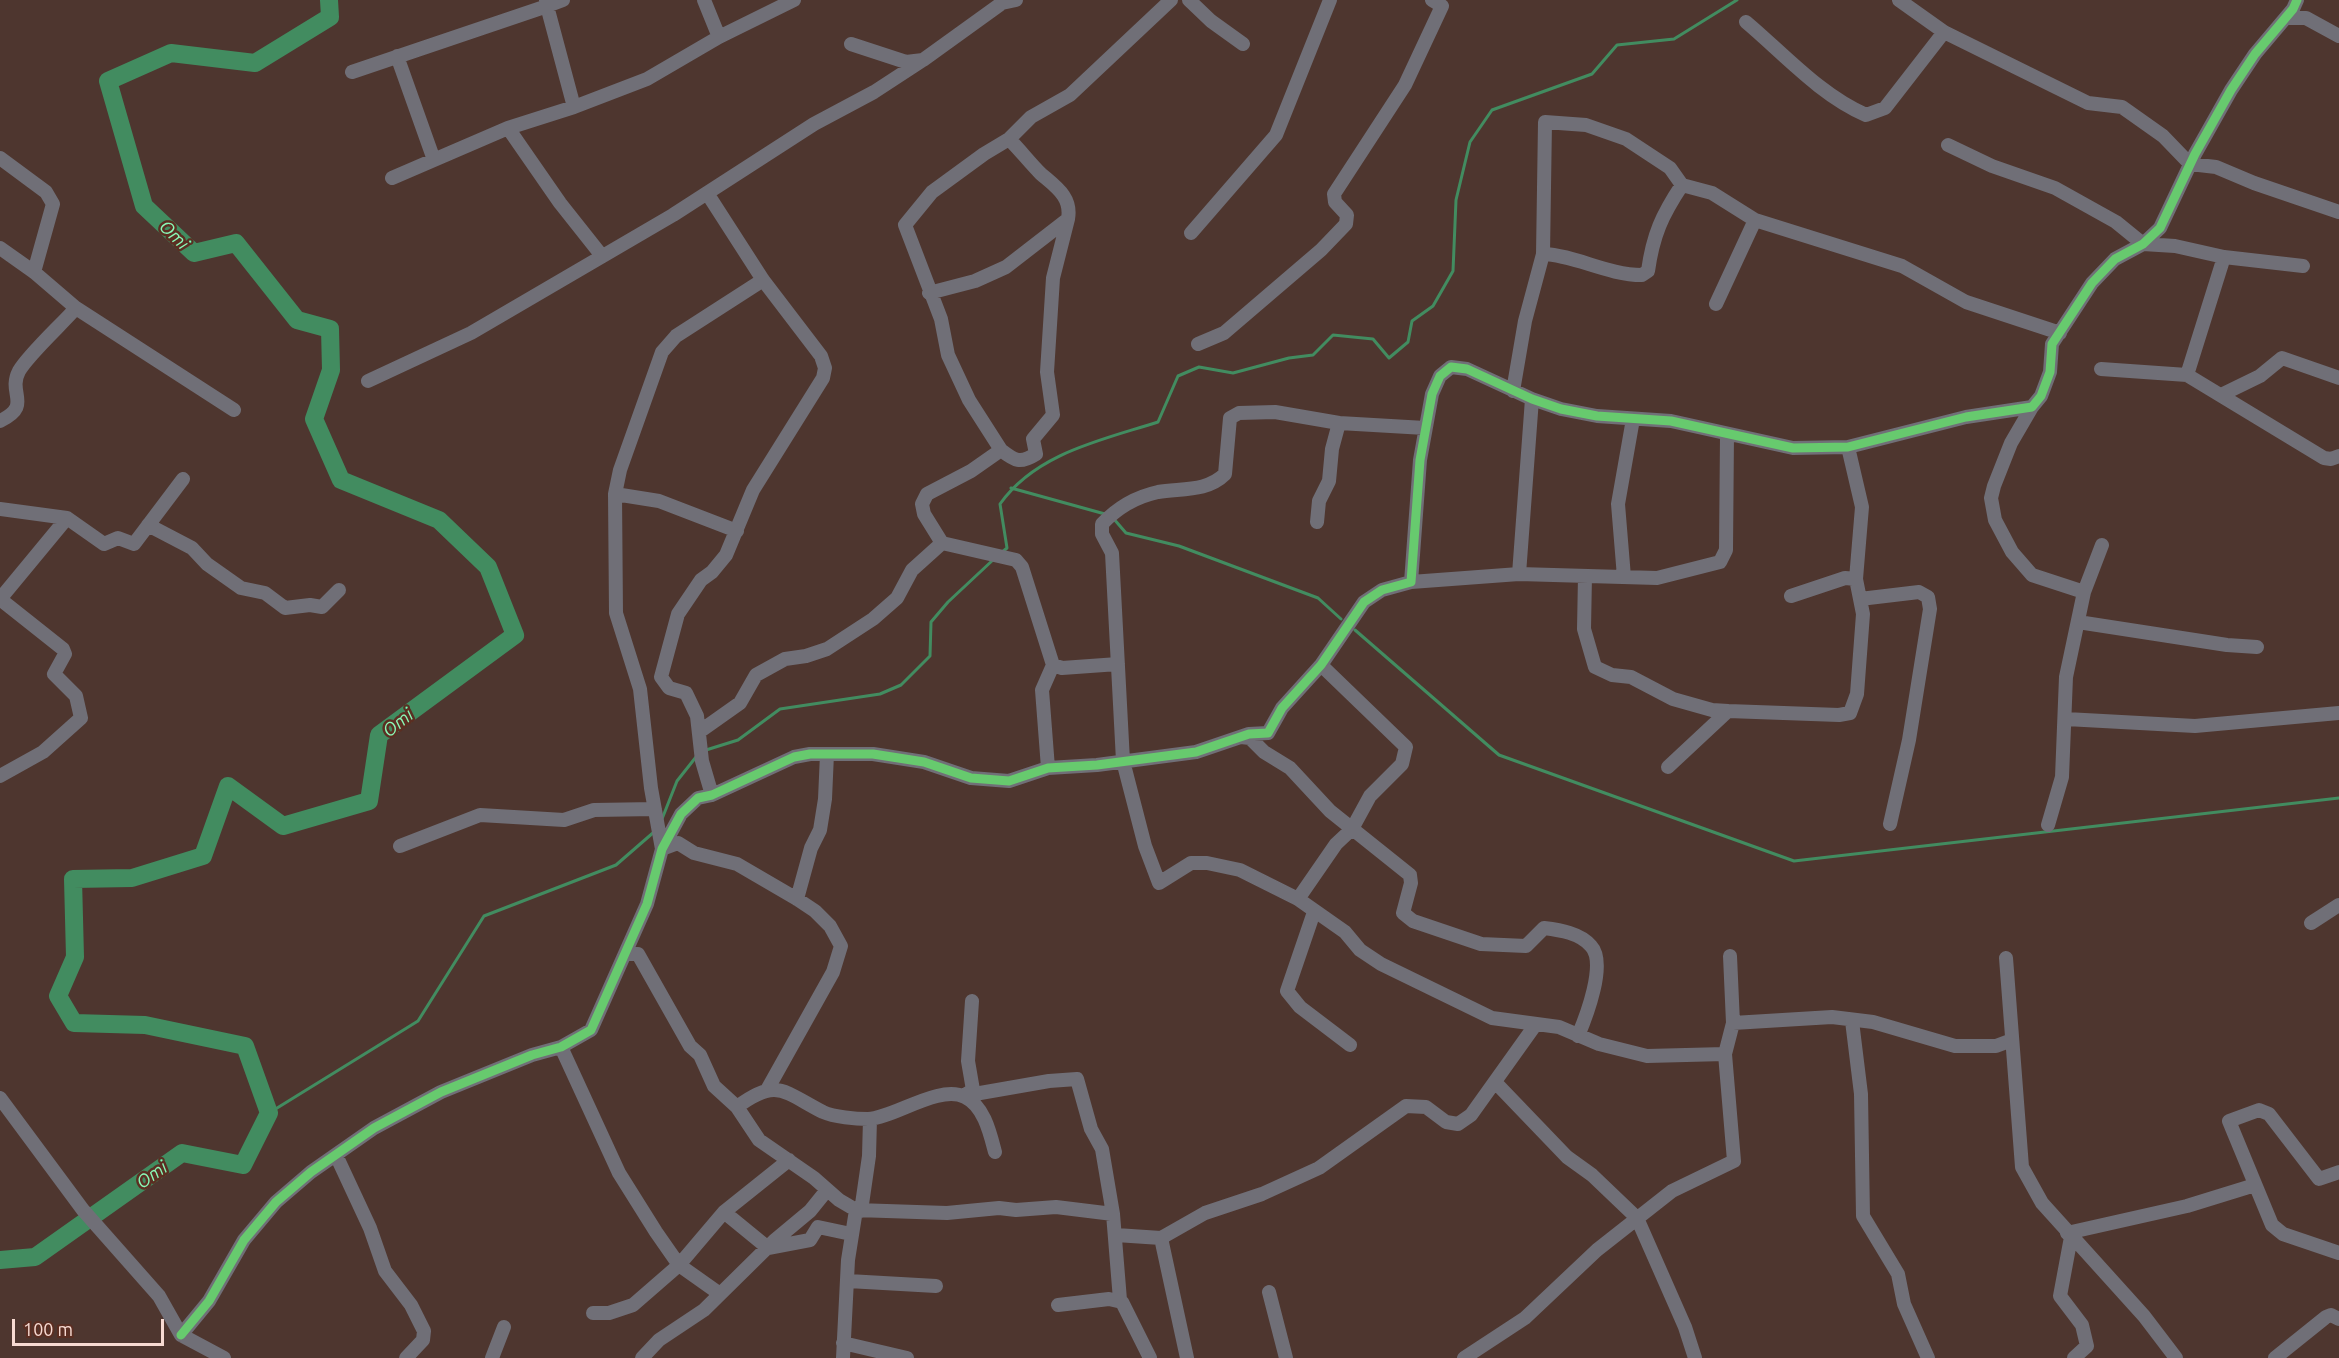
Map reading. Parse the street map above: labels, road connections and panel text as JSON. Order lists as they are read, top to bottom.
{
  "water": ["Omi"],
  "scale_bar": "100 m"
}
